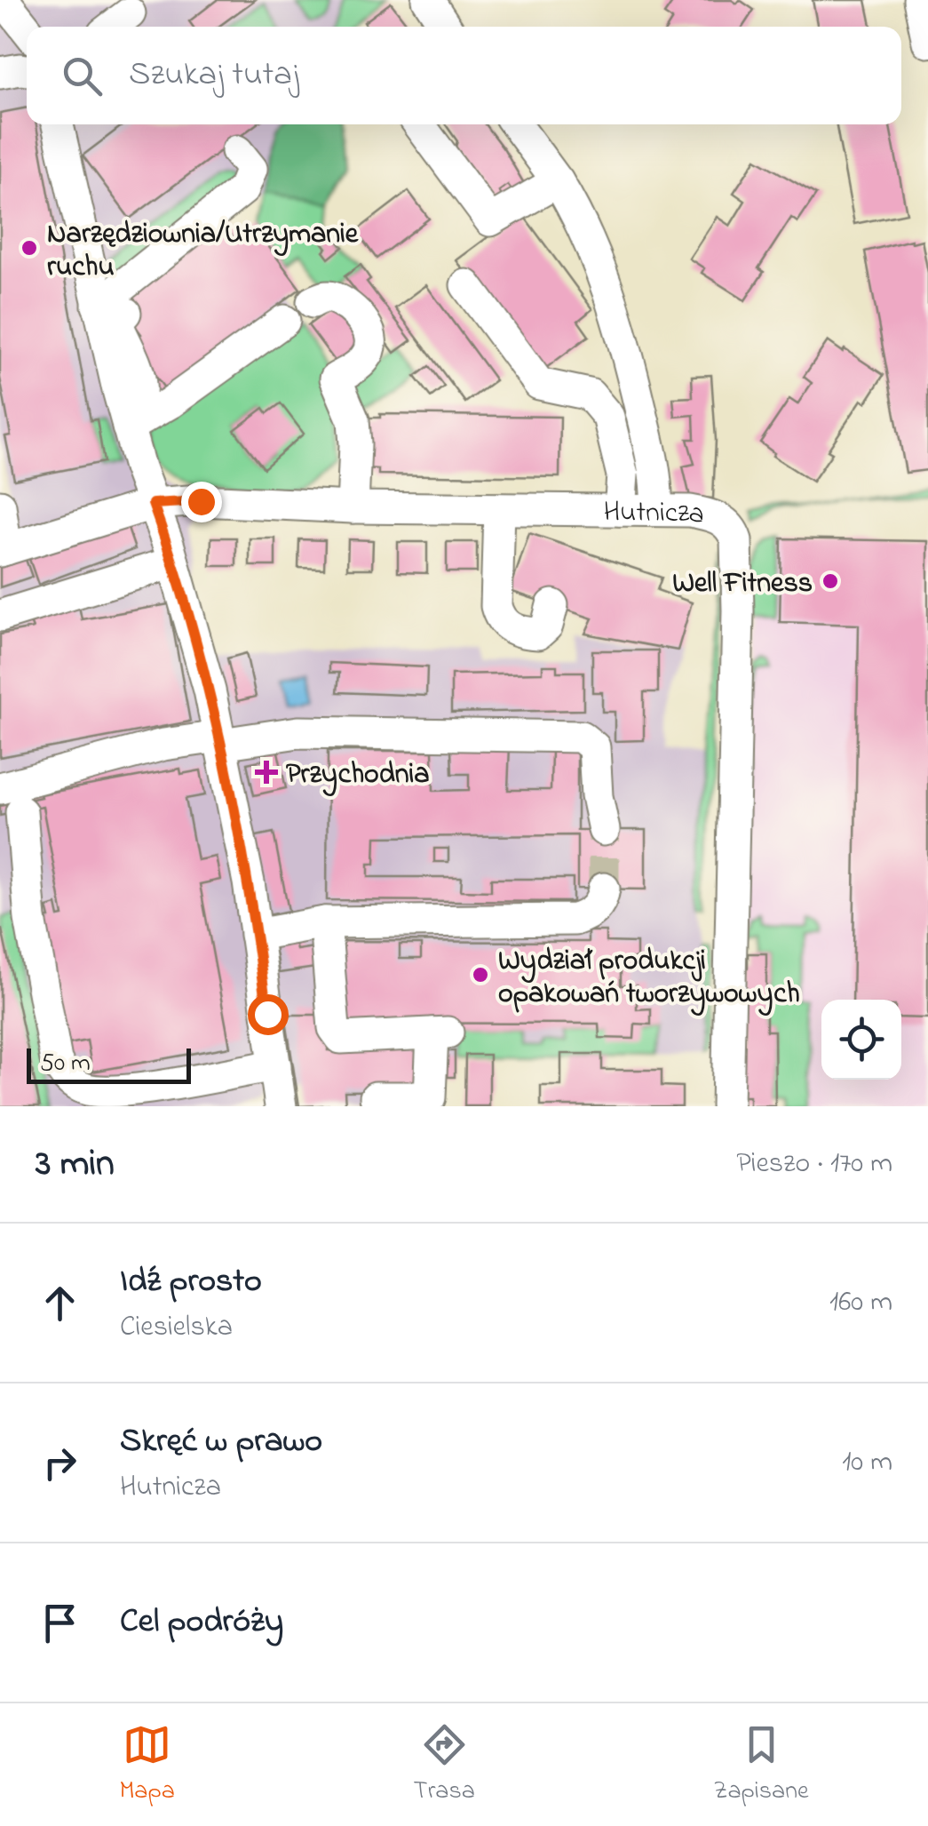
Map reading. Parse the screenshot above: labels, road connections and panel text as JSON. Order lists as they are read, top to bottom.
{
  "streets": {
    "street": ["Hutnicza"]
  },
  "places": {
    "other": ["Narzędziownia/Utrzymanie ruchu", "Well Fitness", "Wydział produkcji opakowań tworzywowych"],
    "health": ["Przychodnia"]
  },
  "scale_bar": "50 m",
  "page": {
    "search": "Szukaj tutaj",
    "scale": "50 m",
    "heading": ["3 min", "Pieszo · 170 m"],
    "list": [
      ["Idź prosto", "Ciesielska", "160 m"],
      ["Skręć w prawo", "Hutnicza", "10 m"],
      "Cel podróży"
    ],
    "nav": ["Mapa", "Trasa", "Zapisane"]
  }
}
